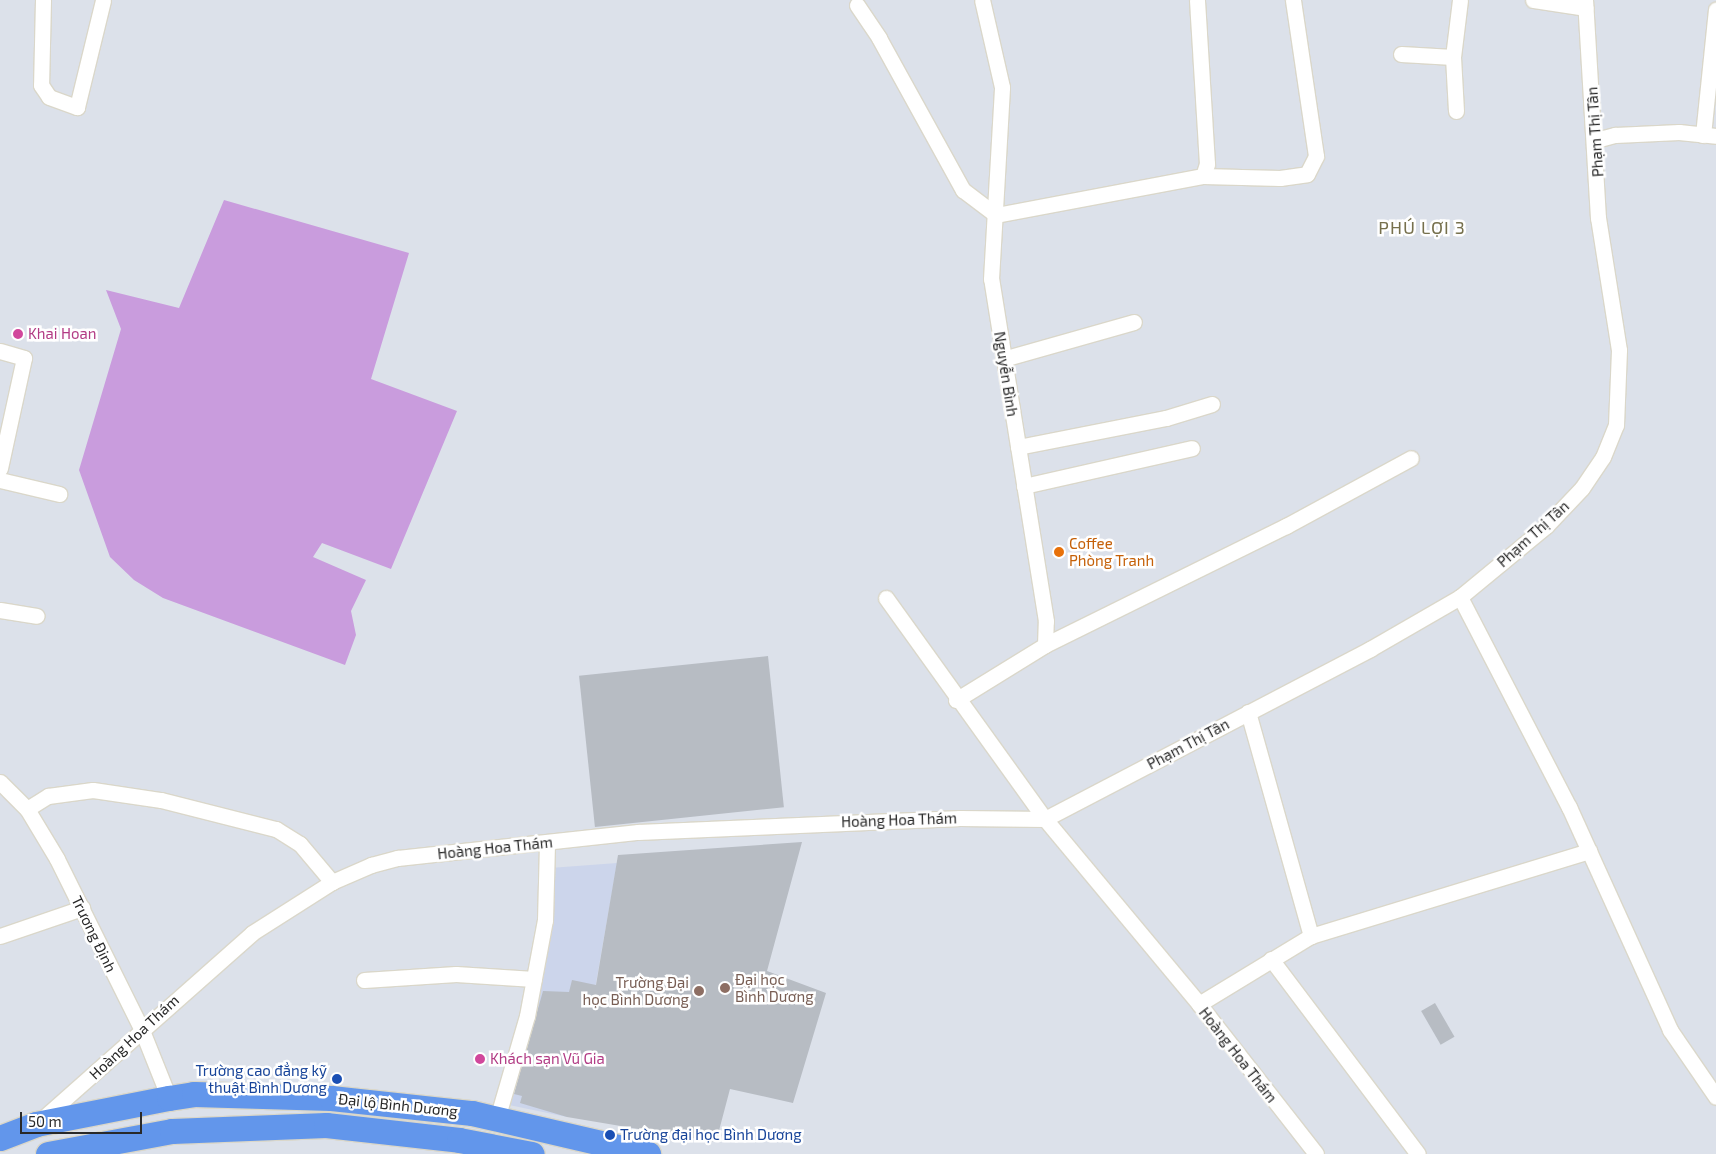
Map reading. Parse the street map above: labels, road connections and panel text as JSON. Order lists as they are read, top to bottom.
{
  "streets": {
    "highway": ["Đại lộ Bình Dương"],
    "street": [
      "Phạm Thị Tân",
      "Nguyễn Bình",
      "Hoàng Hoa Thám",
      "Trương Định"
    ]
  },
  "crossings": [
    ["Phạm Thị Tân", "Hoàng Hoa Thám"],
    ["Hoàng Hoa Thám", "Trương Định"],
    ["Hoàng Hoa Thám", "Đại lộ Bình Dương"],
    ["Trương Định", "Đại lộ Bình Dương"]
  ],
  "districts": ["PHÚ LỢI 3"],
  "places": [
    "Khai Hoan",
    "Coffee Phòng Tranh",
    "Đại học Bình Dương",
    "Trường Đại học Bình Dương",
    "Khách sạn Vũ Gia",
    "Trường cao đẳng kỹ thuật Bình Dương",
    "Trường đại học Bình Dương"
  ],
  "scale_bar": "50 m"
}
